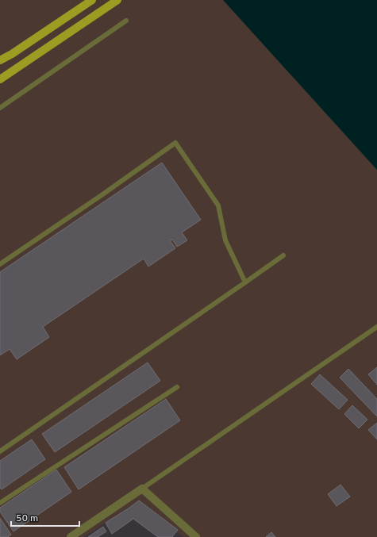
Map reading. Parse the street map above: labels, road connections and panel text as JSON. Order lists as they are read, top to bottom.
{
  "scale_bar": "50 m"
}
